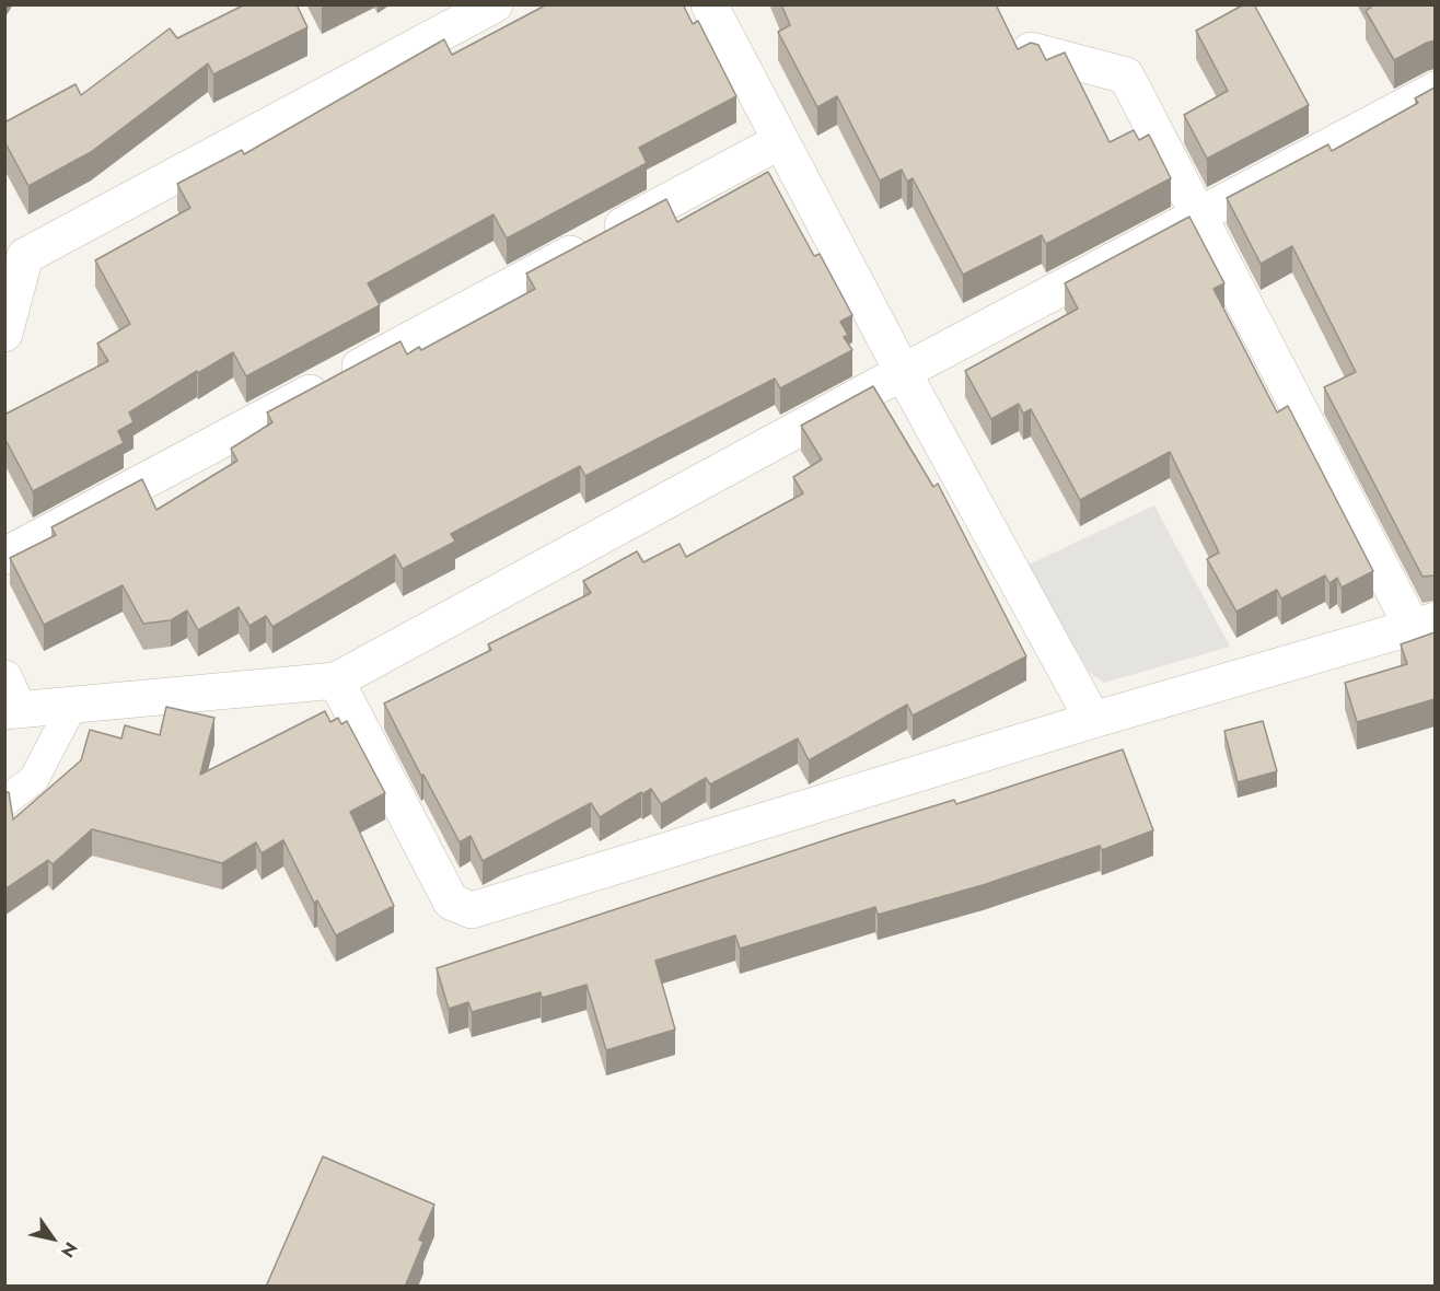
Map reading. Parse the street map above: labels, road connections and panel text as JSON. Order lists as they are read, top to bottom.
{
  "north": "bottom right"
}
